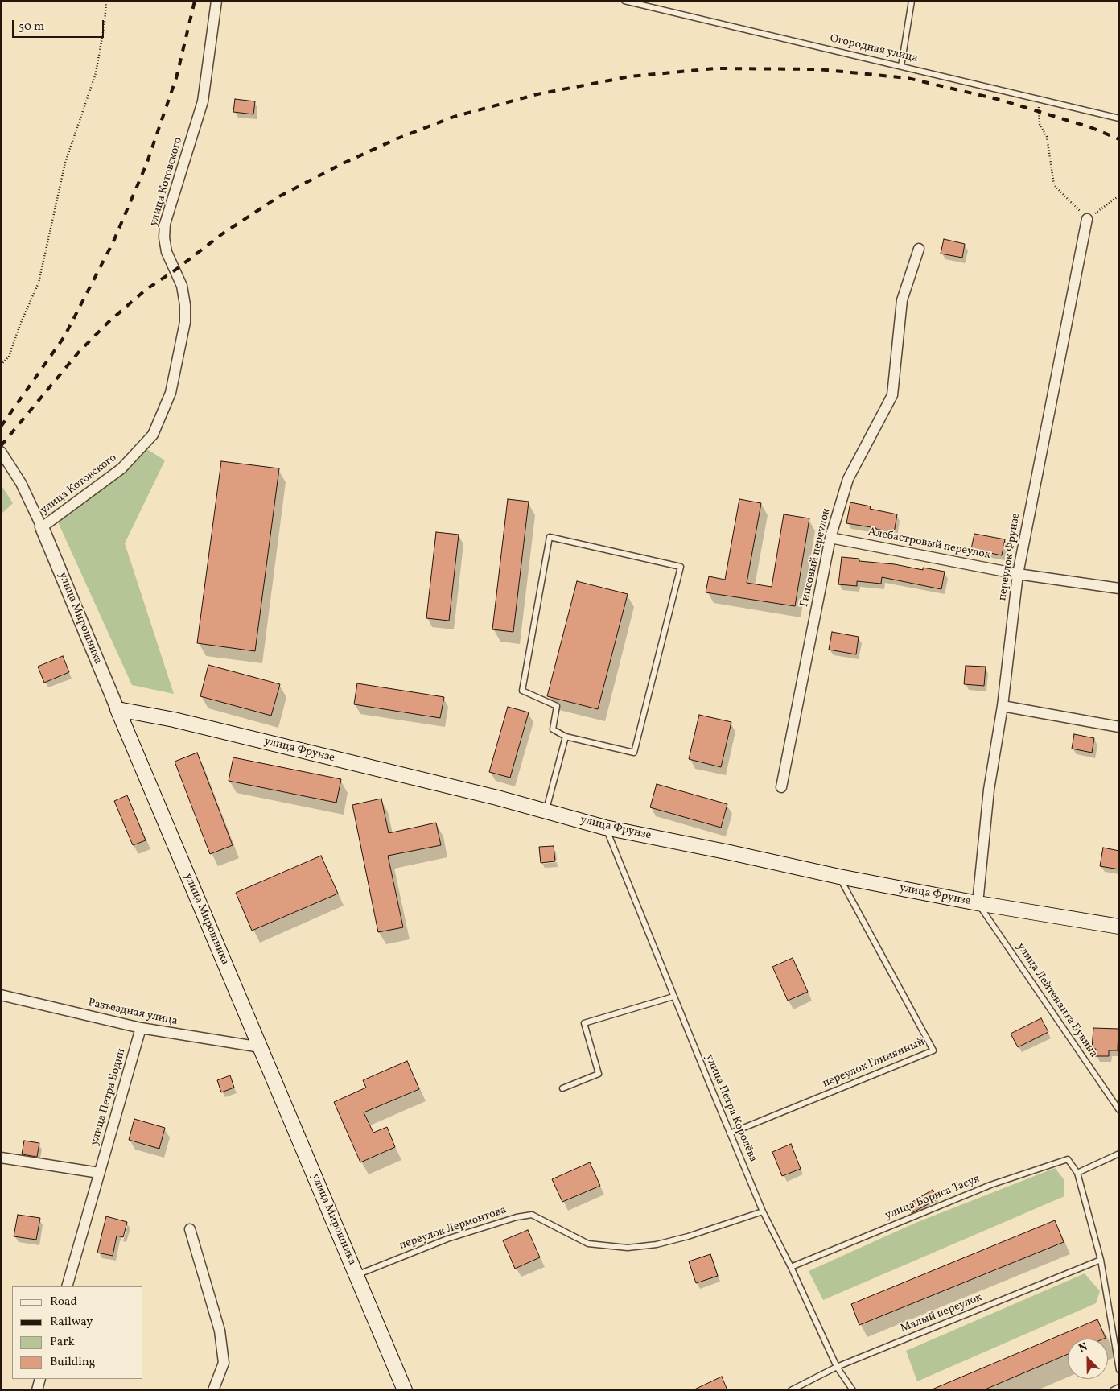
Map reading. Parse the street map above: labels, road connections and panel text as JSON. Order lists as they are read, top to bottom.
{
  "streets": {
    "main road": ["улица Мирошника", "улица Фрунзе"],
    "street": [
      "улица Котовского",
      "Алебастровый переулок",
      "переулок Фрунзе",
      "Гипсовый переулок",
      "Разъездная улица",
      "улица Петра Бодни"
    ],
    "lane": [
      "Огородная улица",
      "улица Лейтенанта Бувина",
      "переулок Глинянный",
      "улица Петра Королёва",
      "улица Бориса Тасуя",
      "переулок Лермонтова",
      "Малый переулок"
    ]
  },
  "crossings": [
    ["улица Котовского", "улица Мирошника"],
    ["Алебастровый переулок", "переулок Фрунзе"],
    ["Алебастровый переулок", "Гипсовый переулок"],
    ["переулок Фрунзе", "улица Фрунзе"],
    ["переулок Фрунзе", "улица Лейтенанта Бувина"],
    ["улица Мирошника", "улица Фрунзе"],
    ["улица Мирошника", "Разъездная улица"],
    ["улица Мирошника", "переулок Лермонтова"],
    ["улица Фрунзе", "улица Лейтенанта Бувина"],
    ["улица Фрунзе", "переулок Глинянный"],
    ["улица Фрунзе", "улица Петра Королёва"],
    ["Разъездная улица", "улица Петра Бодни"],
    ["переулок Глинянный", "улица Петра Королёва"],
    ["улица Петра Королёва", "улица Бориса Тасуя"],
    ["улица Петра Королёва", "переулок Лермонтова"],
    ["улица Петра Королёва", "Малый переулок"]
  ],
  "legend": [
    "Road",
    "Railway",
    "Park",
    "Building"
  ],
  "scale_bar": "50 m",
  "north": "top left"
}
